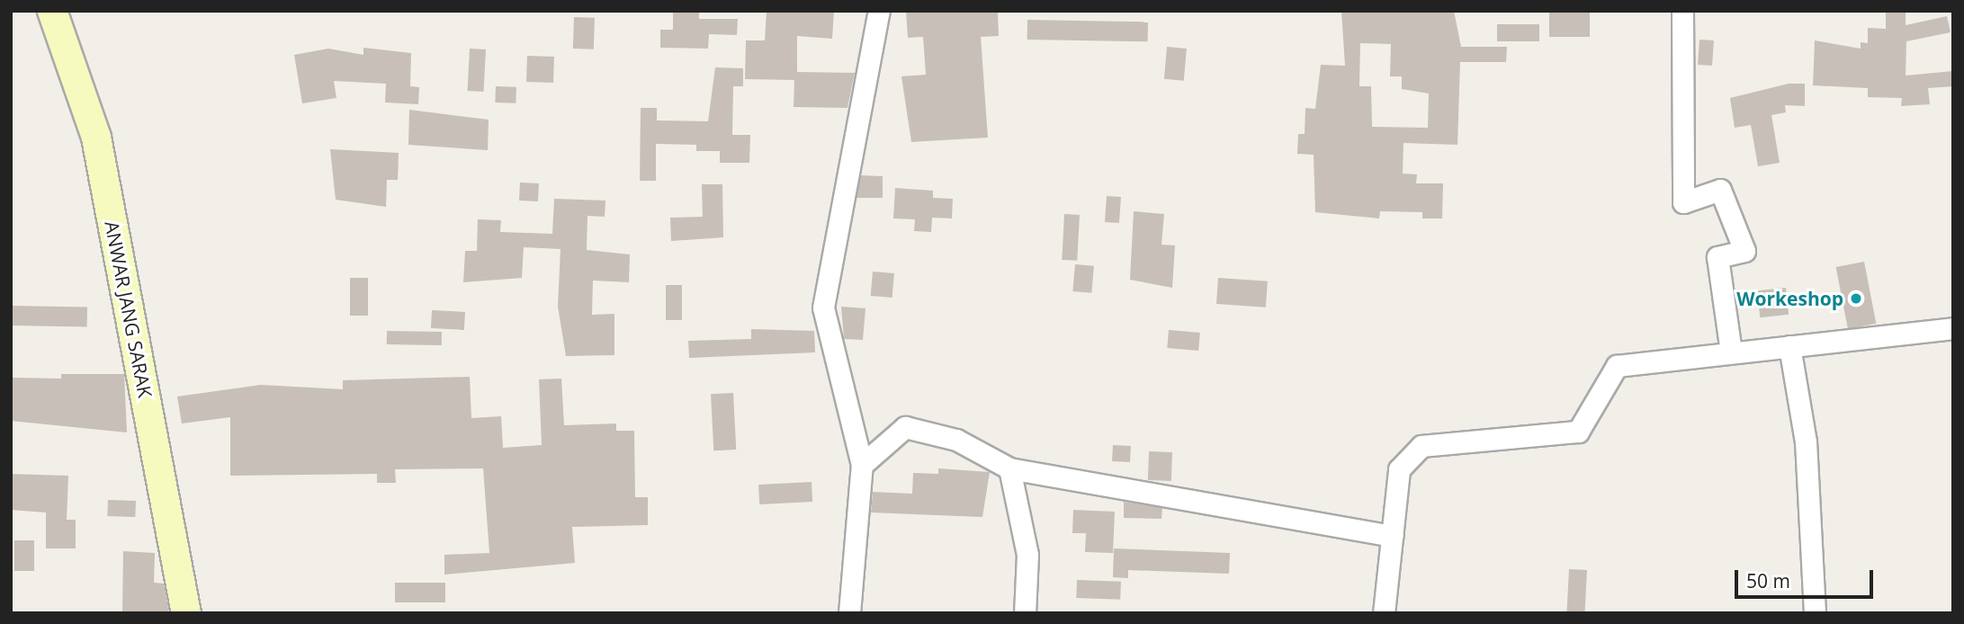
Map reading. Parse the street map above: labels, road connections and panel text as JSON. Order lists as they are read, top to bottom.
{
  "streets": {
    "main road": ["ANWAR JANG SARAK"]
  },
  "places": ["Workeshop"],
  "scale_bar": "50 m"
}
